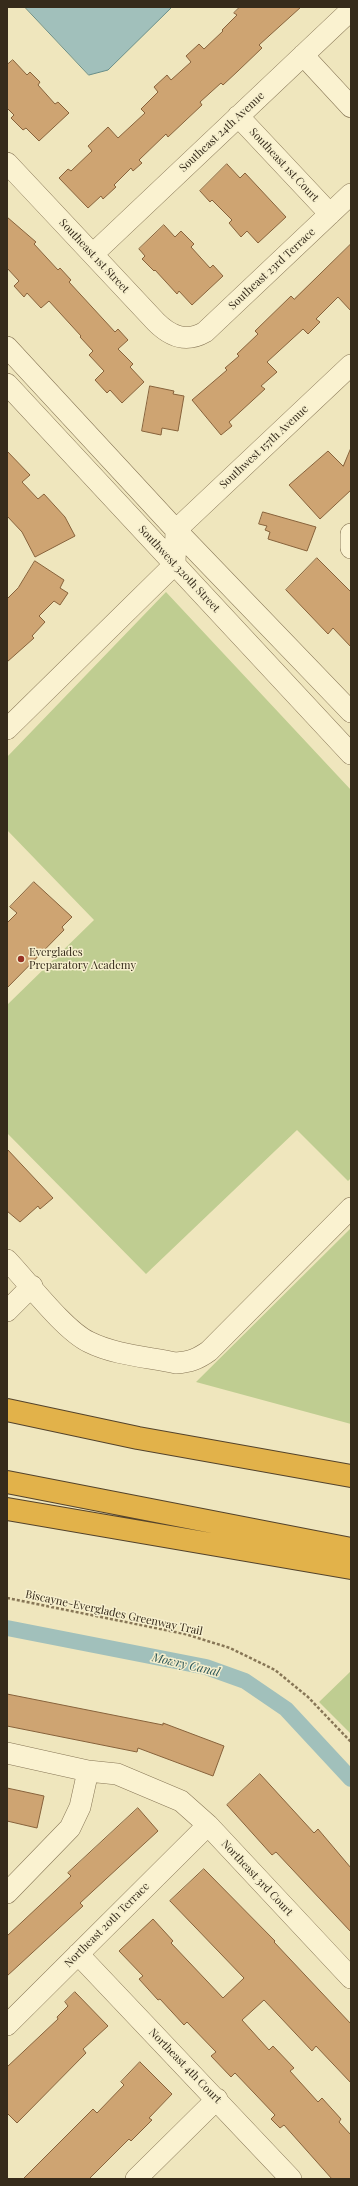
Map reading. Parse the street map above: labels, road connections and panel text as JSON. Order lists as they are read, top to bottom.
{
  "streets": {
    "street": [
      "Southeast 24th Avenue",
      "Southeast 1st Court",
      "Southeast 1st Street",
      "Southeast 23rd Terrace",
      "Southwest 157th Avenue",
      "Southwest 320th Street",
      "Northeast 3rd Court",
      "Northeast 20th Terrace",
      "Northeast 4th Court"
    ],
    "path": ["Biscayne-Everglades Greenway Trail"]
  },
  "crossings": [
    ["Southeast 24th Avenue", "Southeast 1st Court"],
    ["Southeast 24th Avenue", "Southeast 1st Street"],
    ["Southeast 1st Court", "Southeast 23rd Terrace"],
    ["Southeast 1st Street", "Southeast 23rd Terrace"],
    ["Northeast 3rd Court", "Northeast 20th Terrace"],
    ["Northeast 20th Terrace", "Northeast 4th Court"]
  ],
  "water": ["Mowry Canal"],
  "places": ["Everglades Preparatory Academy"]
}
